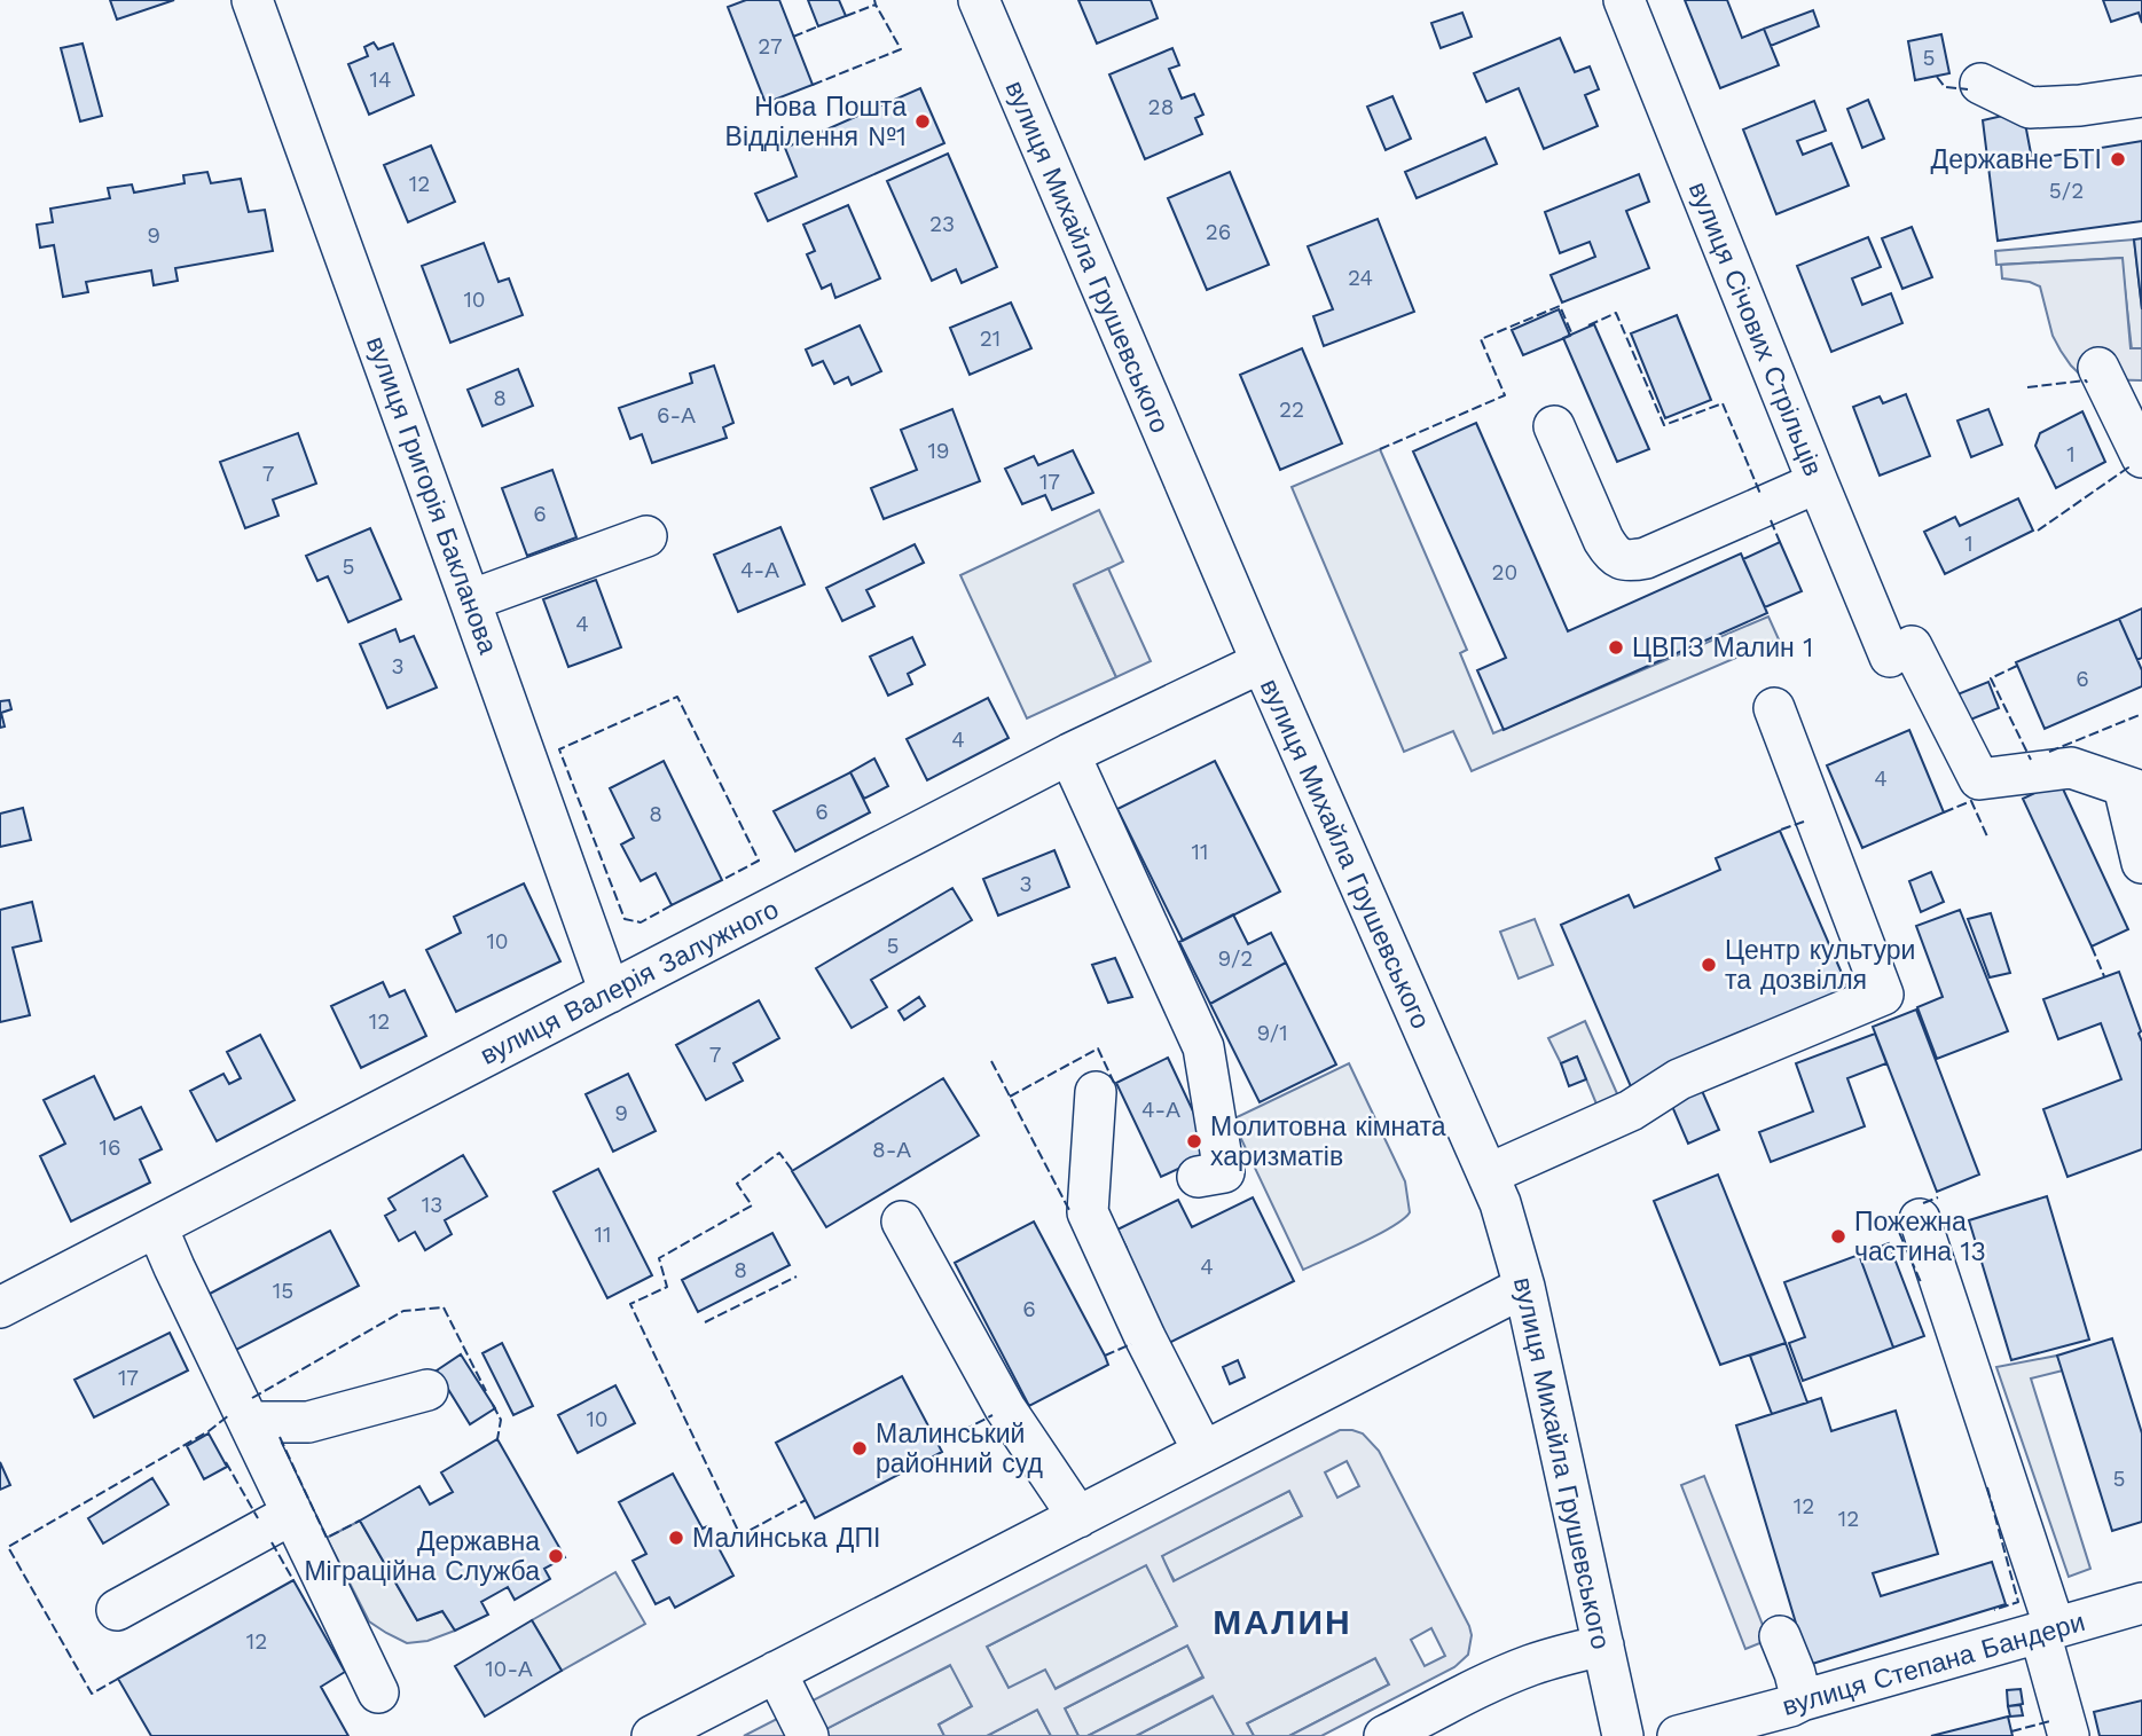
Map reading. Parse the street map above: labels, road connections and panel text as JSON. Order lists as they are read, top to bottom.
{
  "streets": {
    "street": [
      "вулиця Михайла Грушевського",
      "вулиця Січових Стрільців",
      "вулиця Григорія Бакланова",
      "вулиця Валерія Залужного",
      "вулиця Степана Бандери"
    ]
  },
  "crossings": [
    ["вулиця Михайла Грушевського", "вулиця Валерія Залужного"],
    ["вулиця Григорія Бакланова", "вулиця Валерія Залужного"]
  ],
  "districts": ["МАЛИН"],
  "places": [
    "Нова Пошта Відділення №1",
    "Державне БТІ",
    "ЦВПЗ Малин 1",
    "Центр культури та дозвілля",
    "Молитовна кімната харизматів",
    "Пожежна частина 13",
    "Малинський районний суд",
    "Малинська ДПІ",
    "Державна Міграційна Служба"
  ],
  "house_numbers": [
    "27",
    "5",
    "14",
    "28",
    "12",
    "5/2",
    "23",
    "26",
    "9",
    "24",
    "10",
    "21",
    "8",
    "22",
    "6-А",
    "19",
    "1",
    "7",
    "17",
    "6",
    "1",
    "5",
    "4-А",
    "20",
    "4",
    "3",
    "6",
    "4",
    "4",
    "6",
    "8",
    "11",
    "3",
    "10",
    "5",
    "9/2",
    "12",
    "9/1",
    "7",
    "4-А",
    "9",
    "16",
    "8-А",
    "13",
    "11",
    "4",
    "8",
    "15",
    "6",
    "17",
    "10",
    "5",
    "12",
    "12",
    "12",
    "10-А"
  ]
}
